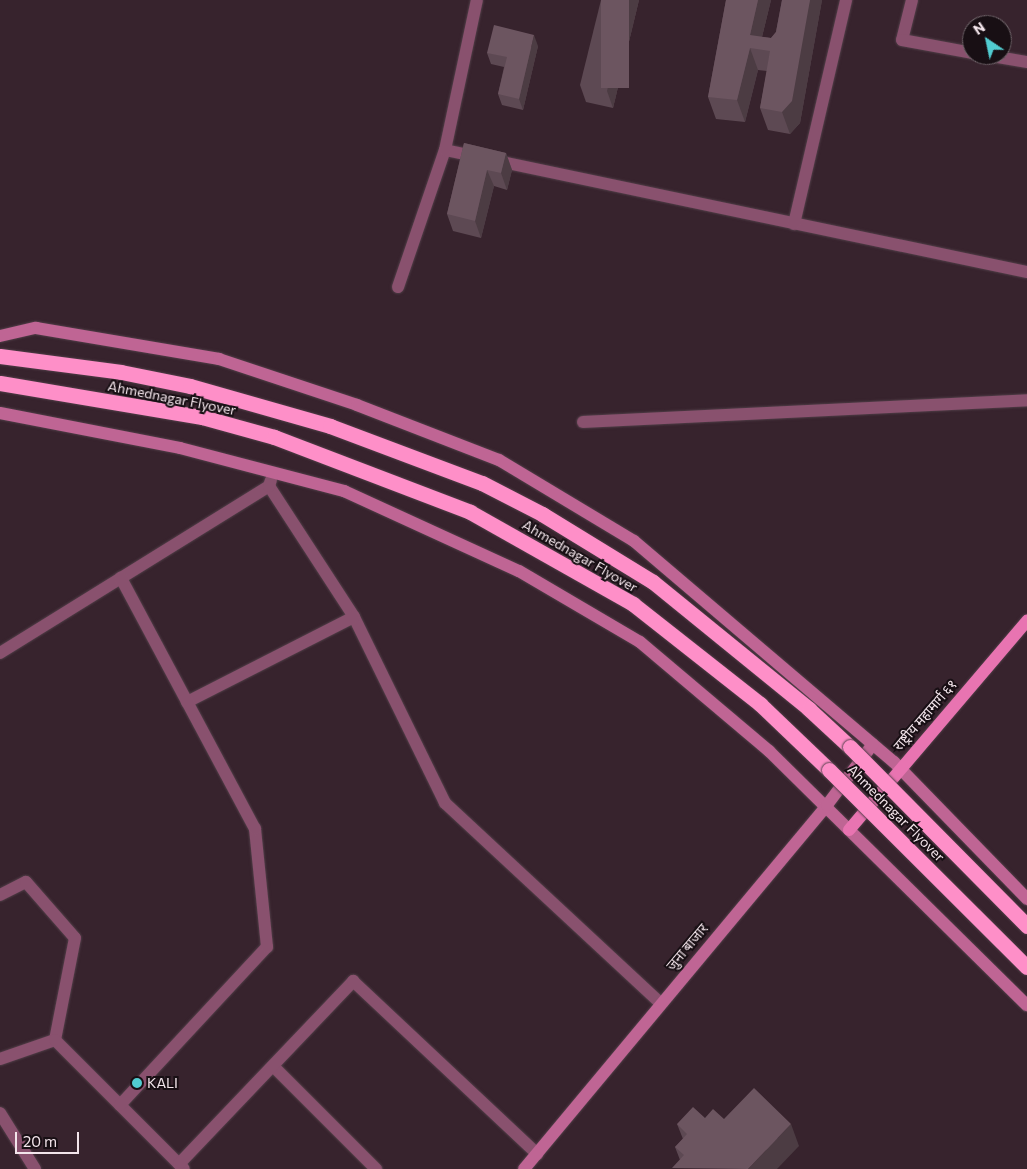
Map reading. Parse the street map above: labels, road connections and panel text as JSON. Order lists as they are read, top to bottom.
{
  "streets": {
    "highway": ["Ahmednagar Flyover"],
    "main road": ["राष्ट्रीय महामार्ग ६१"],
    "street": ["जुना बाजार"]
  },
  "places": ["KALI"],
  "scale_bar": "20 m",
  "north": "top left"
}
